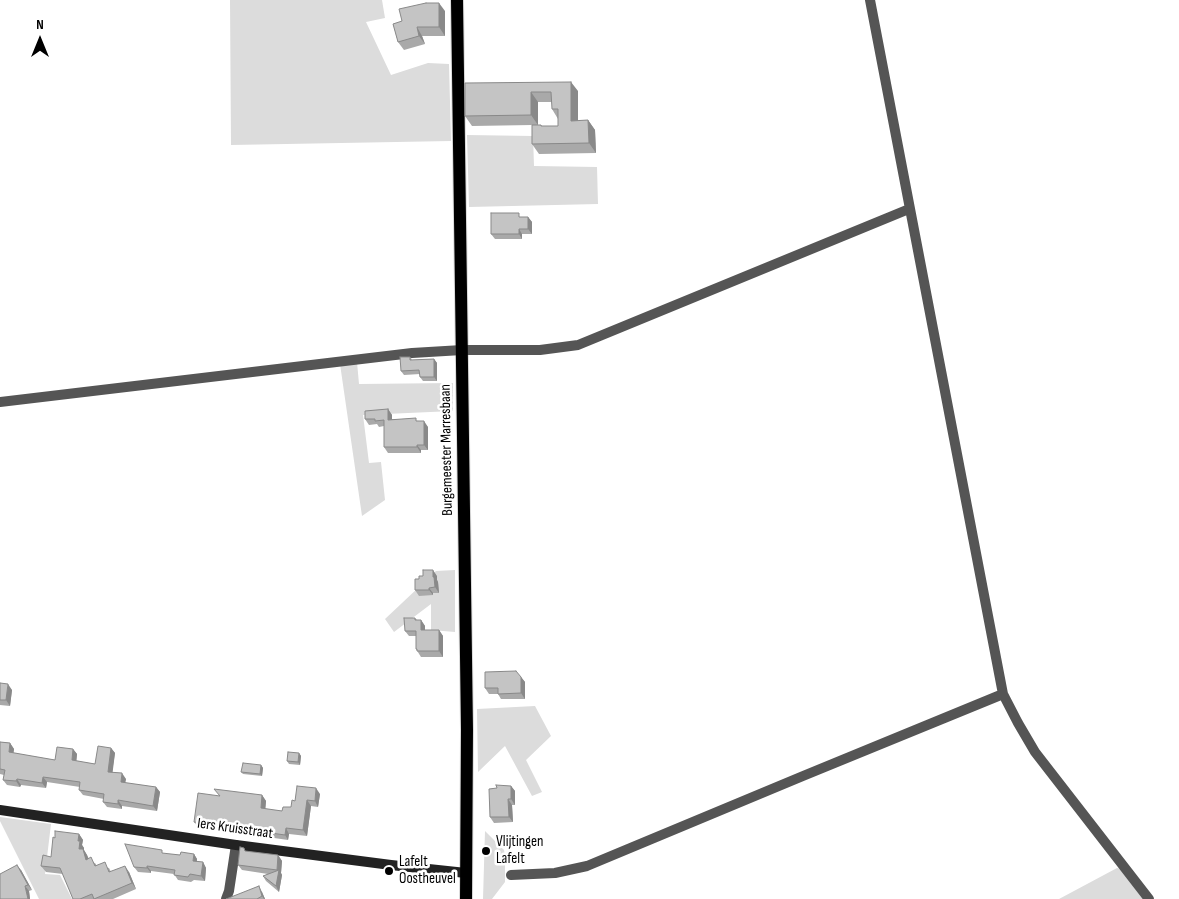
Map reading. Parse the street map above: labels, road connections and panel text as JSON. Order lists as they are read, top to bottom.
{
  "streets": {
    "main road": ["Burgemeester Marresbaan"],
    "street": ["Iers Kruisstraat"]
  },
  "crossings": [
    ["Burgemeester Marresbaan", "Iers Kruisstraat"]
  ],
  "places": ["Vlijtingen Lafelt", "Lafelt Oostheuvel"],
  "north": "top"
}
